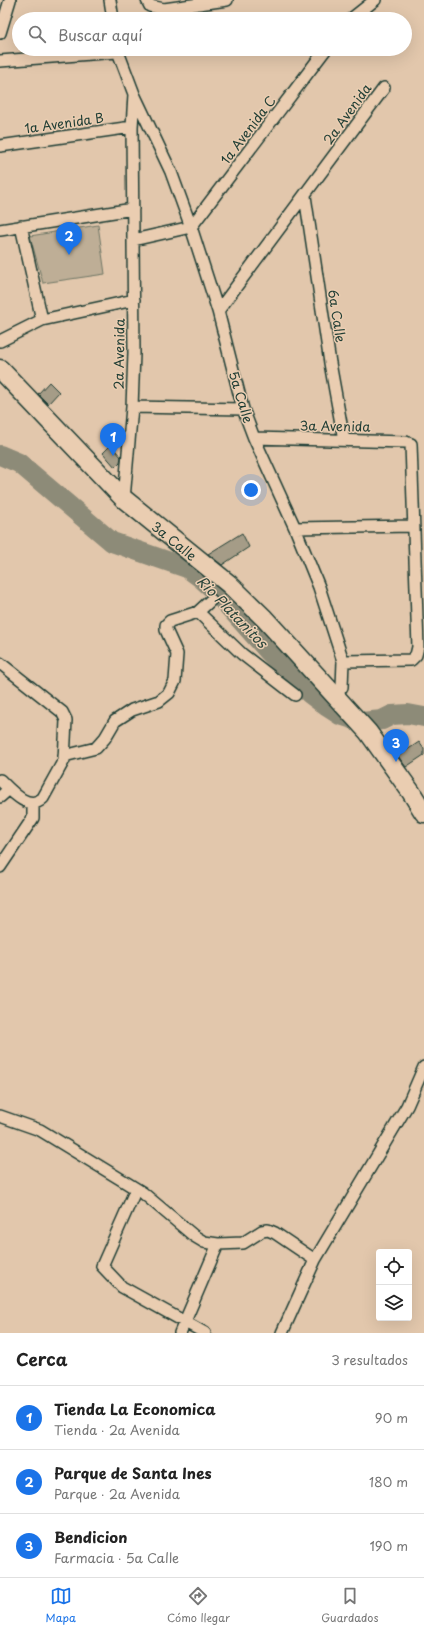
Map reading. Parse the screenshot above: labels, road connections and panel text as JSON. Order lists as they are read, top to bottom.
{
  "streets": {
    "main road": ["3a Calle"],
    "street": [
      "2a Avenida",
      "1a Avenida B",
      "1a Avenida C",
      "6a Calle",
      "5a Calle",
      "3a Avenida"
    ]
  },
  "crossings": [
    ["2a Avenida", "1a Avenida B"],
    ["2a Avenida", "6a Calle"],
    ["2a Avenida", "5a Calle"],
    ["2a Avenida", "3a Calle"],
    ["1a Avenida C", "5a Calle"],
    ["6a Calle", "3a Avenida"],
    ["5a Calle", "3a Avenida"],
    ["5a Calle", "3a Calle"]
  ],
  "water": ["Rio Platanitos"],
  "page": {
    "search": "Buscar aquí",
    "pins": ["2", "1", "3"],
    "heading": ["Cerca", "3 resultados"],
    "list": [
      {
        "mark": "1",
        "name": "Tienda La Economica",
        "note": "Tienda · 2a Avenida",
        "value": "90 m"
      },
      {
        "mark": "2",
        "name": "Parque de Santa Ines",
        "note": "Parque · 2a Avenida",
        "value": "180 m"
      },
      {
        "mark": "3",
        "name": "Bendicion",
        "note": "Farmacia · 5a Calle",
        "value": "190 m"
      }
    ],
    "nav": ["Mapa", "Cómo llegar", "Guardados"]
  }
}
